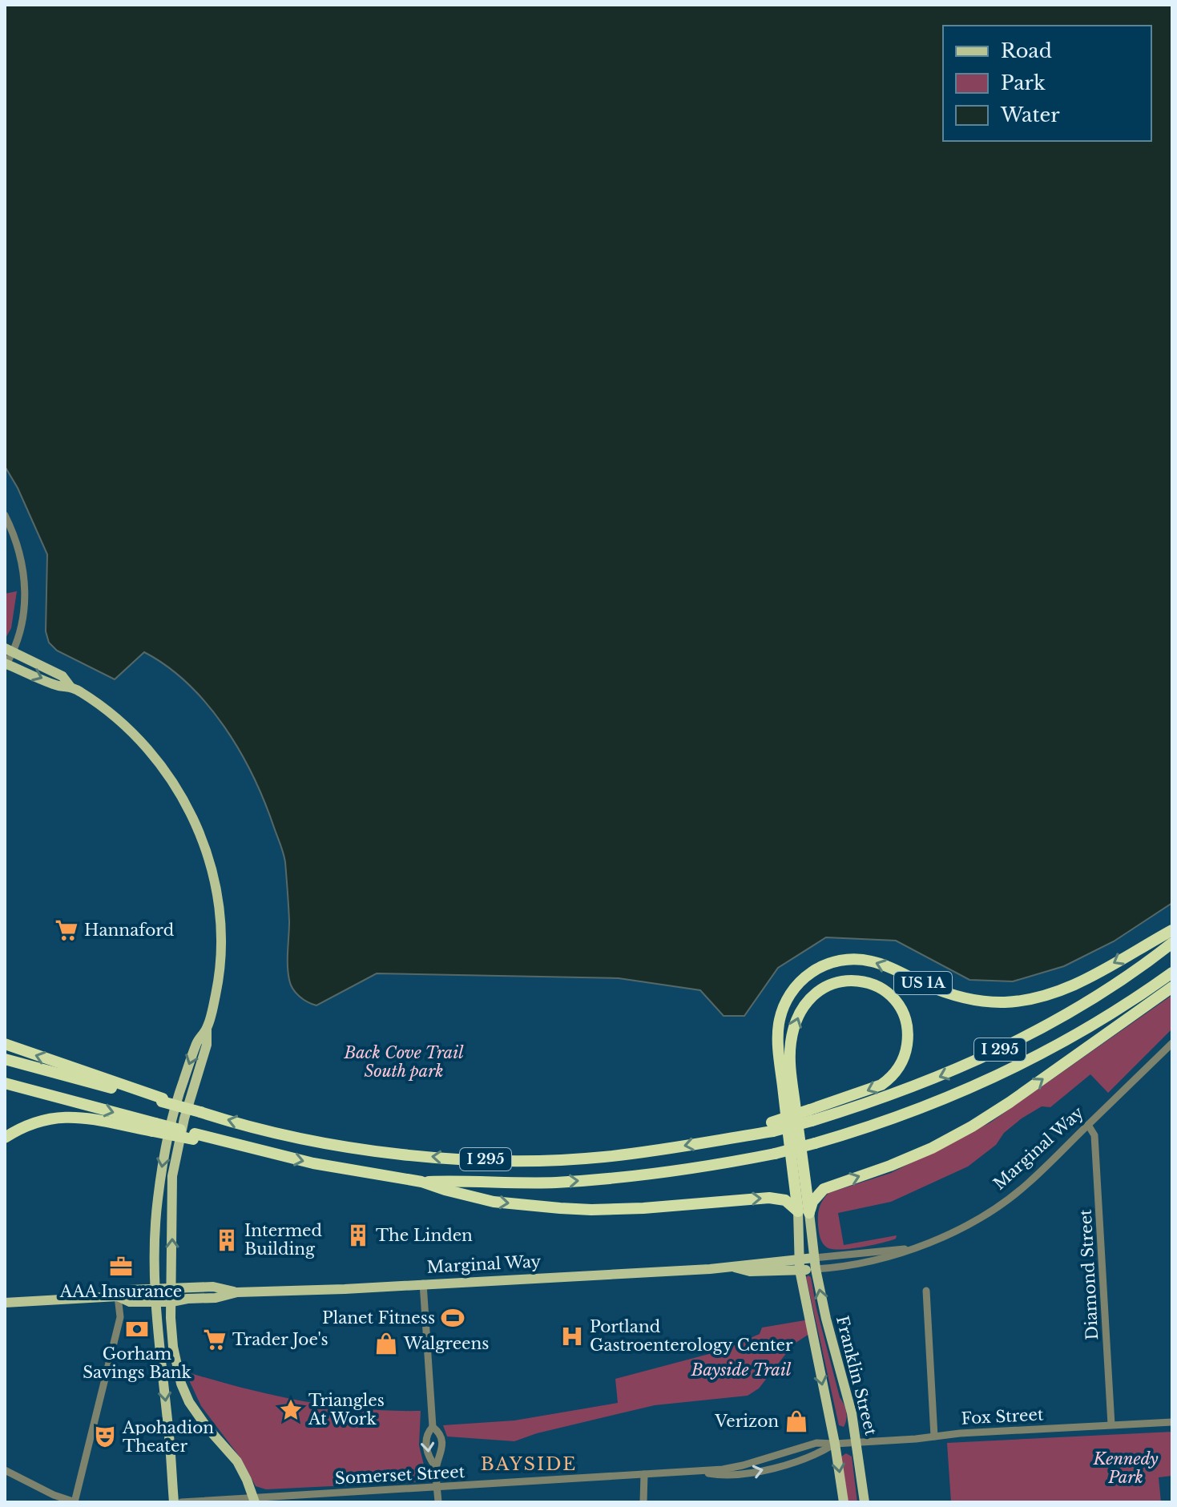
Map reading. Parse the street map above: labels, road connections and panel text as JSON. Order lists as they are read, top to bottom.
{
  "streets": {
    "highway": ["US 1A", "I 295"],
    "main road": ["Marginal Way", "Franklin Street"],
    "street": ["Diamond Street", "Fox Street", "Somerset Street"]
  },
  "crossings": [
    ["US 1A", "Marginal Way"],
    ["US 1A", "Franklin Street"],
    ["Marginal Way", "Diamond Street"],
    ["Marginal Way", "Franklin Street"],
    ["Diamond Street", "Fox Street"],
    ["Franklin Street", "Fox Street"],
    ["Franklin Street", "Somerset Street"],
    ["Fox Street", "Somerset Street"]
  ],
  "districts": ["BAYSIDE"],
  "parks": ["Back Cove Trail South park", "Bayside Trail", "Kennedy Park"],
  "places": {
    "supermarket": ["Hannaford", "Trader Joe's"],
    "building": ["The Linden", "Intermed Building"],
    "office": ["AAA Insurance"],
    "sports": ["Planet Fitness"],
    "bank": ["Gorham Savings Bank"],
    "hospital": ["Portland Gastroenterology Center"],
    "shop": ["Walgreens", "Verizon"],
    "place": ["Triangles At Work"],
    "theatre": ["Apohadion Theater"]
  },
  "legend": ["Road", "Park", "Water"]
}
